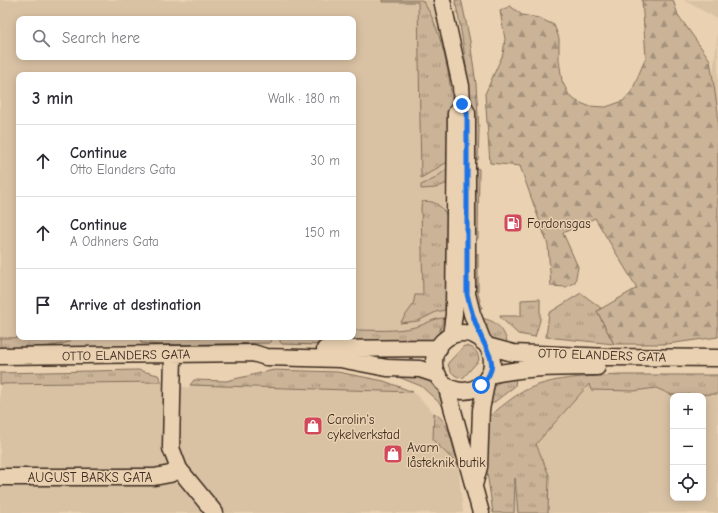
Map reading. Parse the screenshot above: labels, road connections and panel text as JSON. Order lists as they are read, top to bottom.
{
  "streets": {
    "street": ["OTTO ELANDERS GATA", "AUGUST BARKS GATA"]
  },
  "places": {
    "fuel station": ["Fordonsgas"],
    "shop": ["Carolin's cykelverkstad", "Avarn låsteknik butik"]
  },
  "page": {
    "search": "Search here",
    "heading": ["3 min", "Walk · 180 m"],
    "list": [
      ["Continue", "Otto Elanders Gata", "30 m"],
      ["Continue", "A Odhners Gata", "150 m"],
      "Arrive at destination"
    ],
    "map_buttons": ["+", "−"]
  }
}
